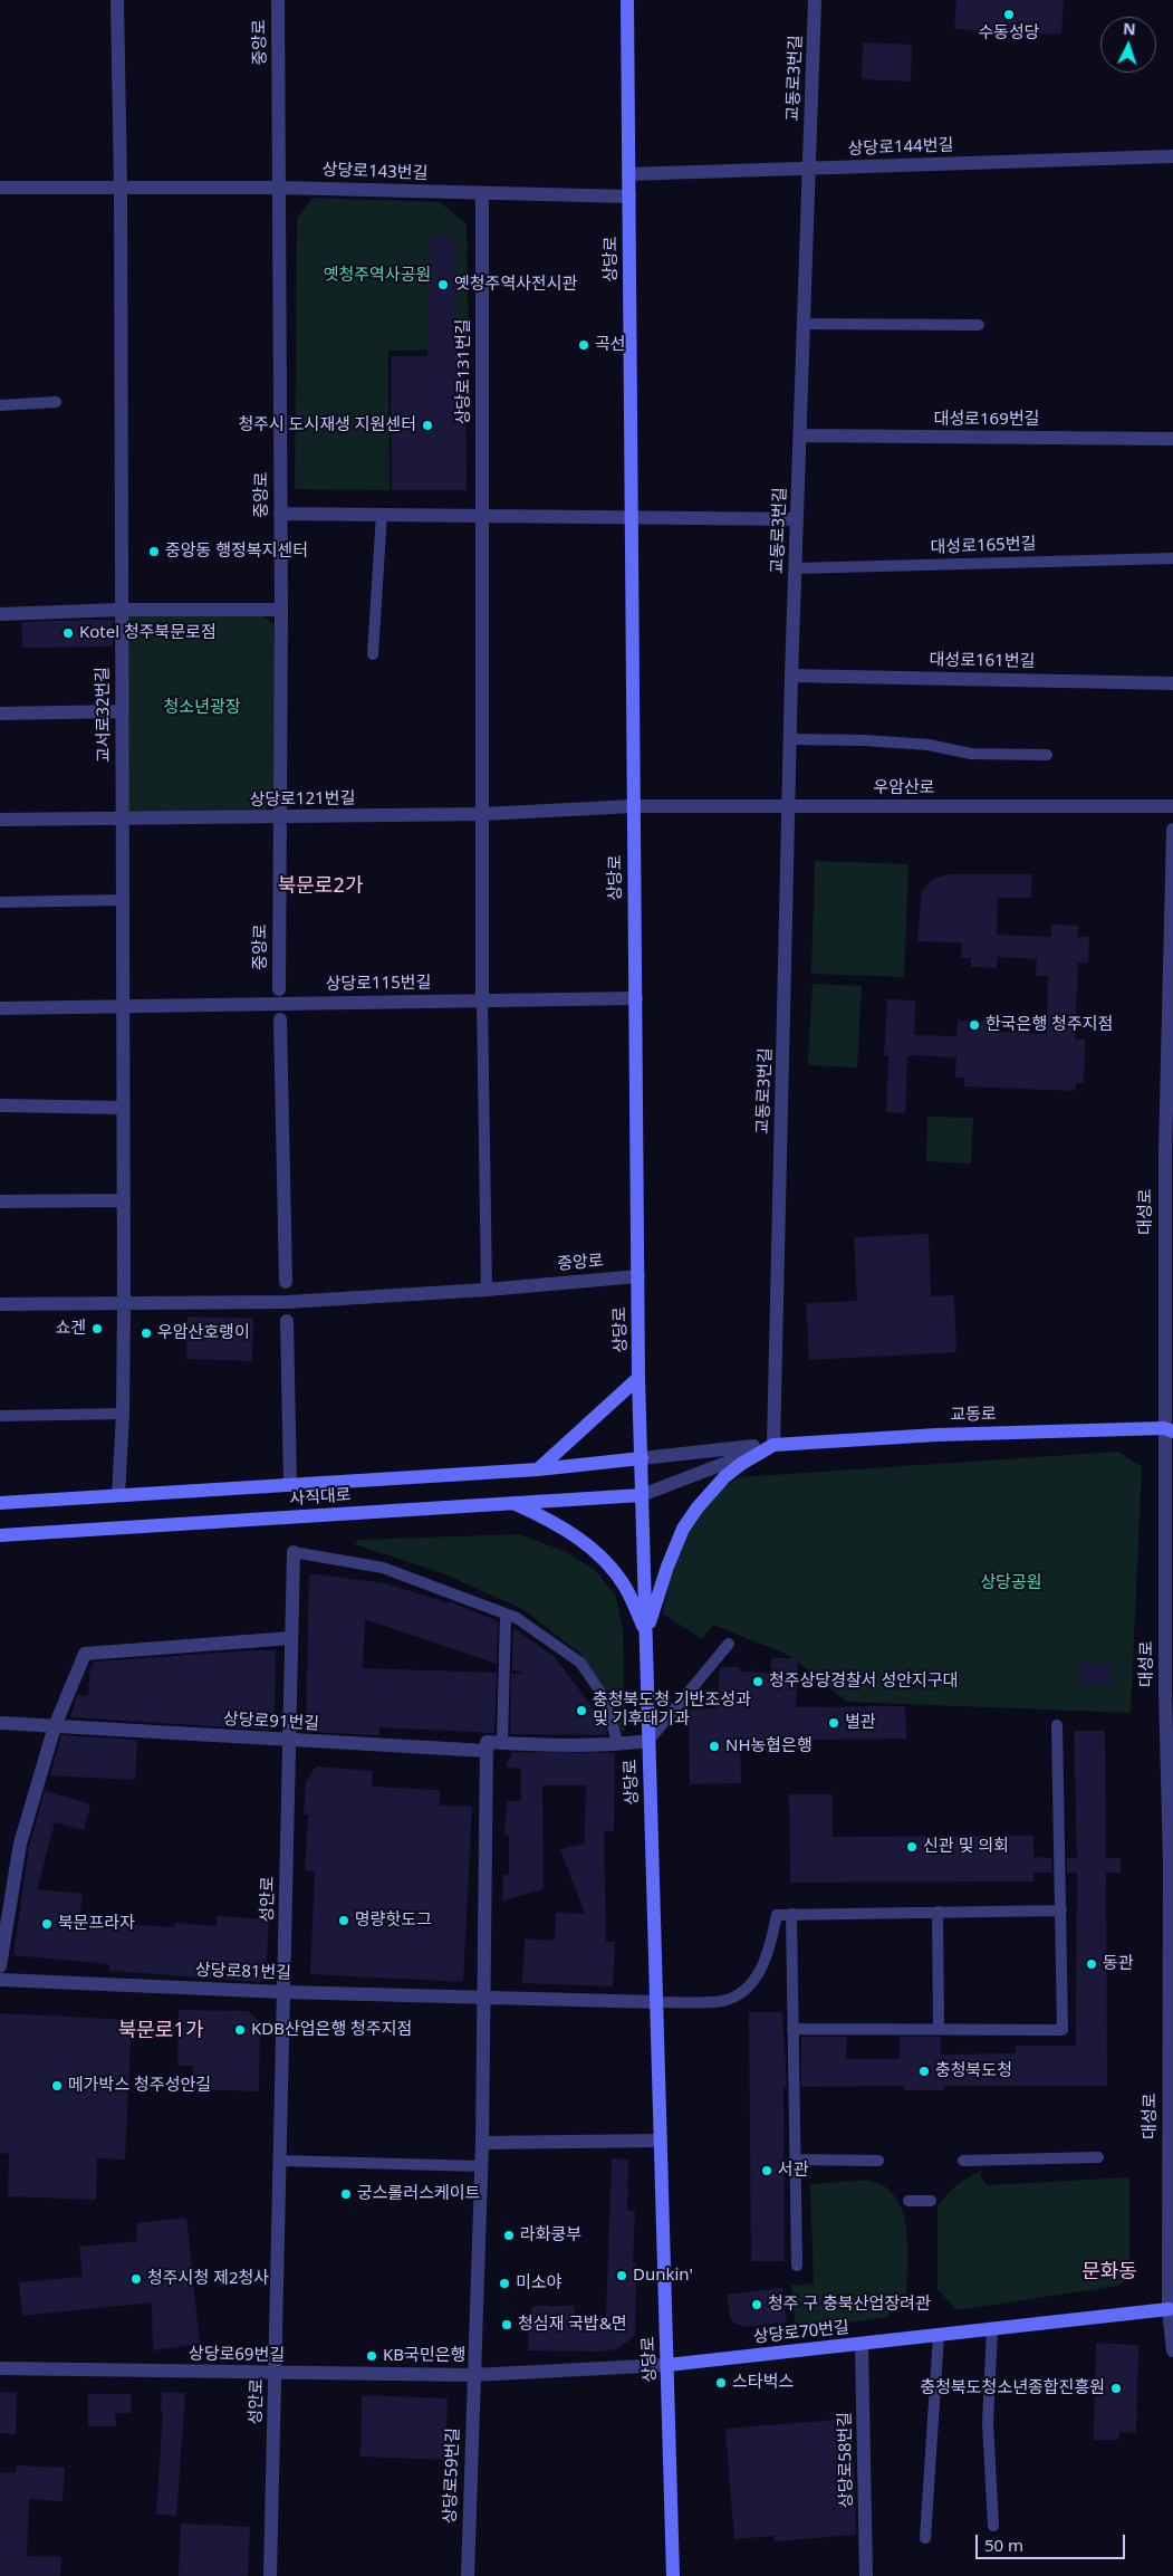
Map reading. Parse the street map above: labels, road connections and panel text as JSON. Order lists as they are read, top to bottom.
{
  "streets": {
    "main road": [
      "상당로",
      "교동로",
      "사직대로",
      "상당로70번길"
    ],
    "street": [
      "중앙로",
      "교동로3번길",
      "상당로144번길",
      "상당로143번길",
      "상당로131번길",
      "대성로169번길",
      "대성로161번길",
      "교서로32번길",
      "우암산로",
      "상당로121번길",
      "상당로115번길",
      "대성로",
      "상당로91번길",
      "성안로",
      "상당로81번길",
      "상당로69번길",
      "상당로58번길",
      "상당로59번길"
    ],
    "lane": ["대성로165번길"]
  },
  "crossings": [
    ["중앙로", "상당로143번길"],
    ["중앙로", "상당로"],
    ["중앙로", "상당로121번길"],
    ["교동로3번길", "상당로144번길"],
    ["교동로3번길", "대성로169번길"],
    ["교동로3번길", "대성로165번길"],
    ["교동로3번길", "대성로161번길"],
    ["교동로3번길", "우암산로"],
    ["교동로3번길", "교동로"],
    ["상당로144번길", "상당로"],
    ["상당로143번길", "상당로"],
    ["상당로143번길", "상당로131번길"],
    ["상당로", "우암산로"],
    ["상당로", "상당로121번길"],
    ["상당로", "상당로115번길"],
    ["상당로", "교동로"],
    ["상당로", "사직대로"],
    ["상당로", "상당로91번길"],
    ["상당로", "상당로81번길"],
    ["상당로", "상당로70번길"],
    ["상당로", "상당로69번길"],
    ["상당로131번길", "상당로121번길"],
    ["교서로32번길", "상당로121번길"],
    ["우암산로", "상당로121번길"],
    ["대성로", "교동로"],
    ["대성로", "상당로70번길"],
    ["교동로", "사직대로"],
    ["상당로91번길", "성안로"],
    ["성안로", "상당로81번길"],
    ["성안로", "상당로69번길"],
    ["상당로70번길", "상당로69번길"],
    ["상당로70번길", "상당로58번길"],
    ["상당로69번길", "상당로59번길"]
  ],
  "districts": ["북문로2가", "북문로1가", "문화동"],
  "parks": ["옛청주역사공원", "청소년광장", "상당공원"],
  "places": [
    "수동성당",
    "옛청주역사전시관",
    "곡선",
    "청주시 도시재생 지원센터",
    "중앙동 행정복지센터",
    "Kotel 청주북문로점",
    "한국은행 청주지점",
    "쇼겐",
    "우암산호랭이",
    "청주상당경찰서 성안지구대",
    "충청북도청 기반조성과 및 기후대기과",
    "별관",
    "NH농협은행",
    "신관 및 의회",
    "명량핫도그",
    "북문프라자",
    "동관",
    "KDB산업은행 청주지점",
    "충청북도청",
    "메가박스 청주성안길",
    "서관",
    "궁스롤러스케이트",
    "라화쿵부",
    "Dunkin'",
    "청주시청 제2청사",
    "미소야",
    "청주 구 충북산업장려관",
    "청심재 국밥&면",
    "KB국민은행",
    "스타벅스",
    "충청북도청소년종합진흥원"
  ],
  "scale_bar": "50 m",
  "north": "top"
}
